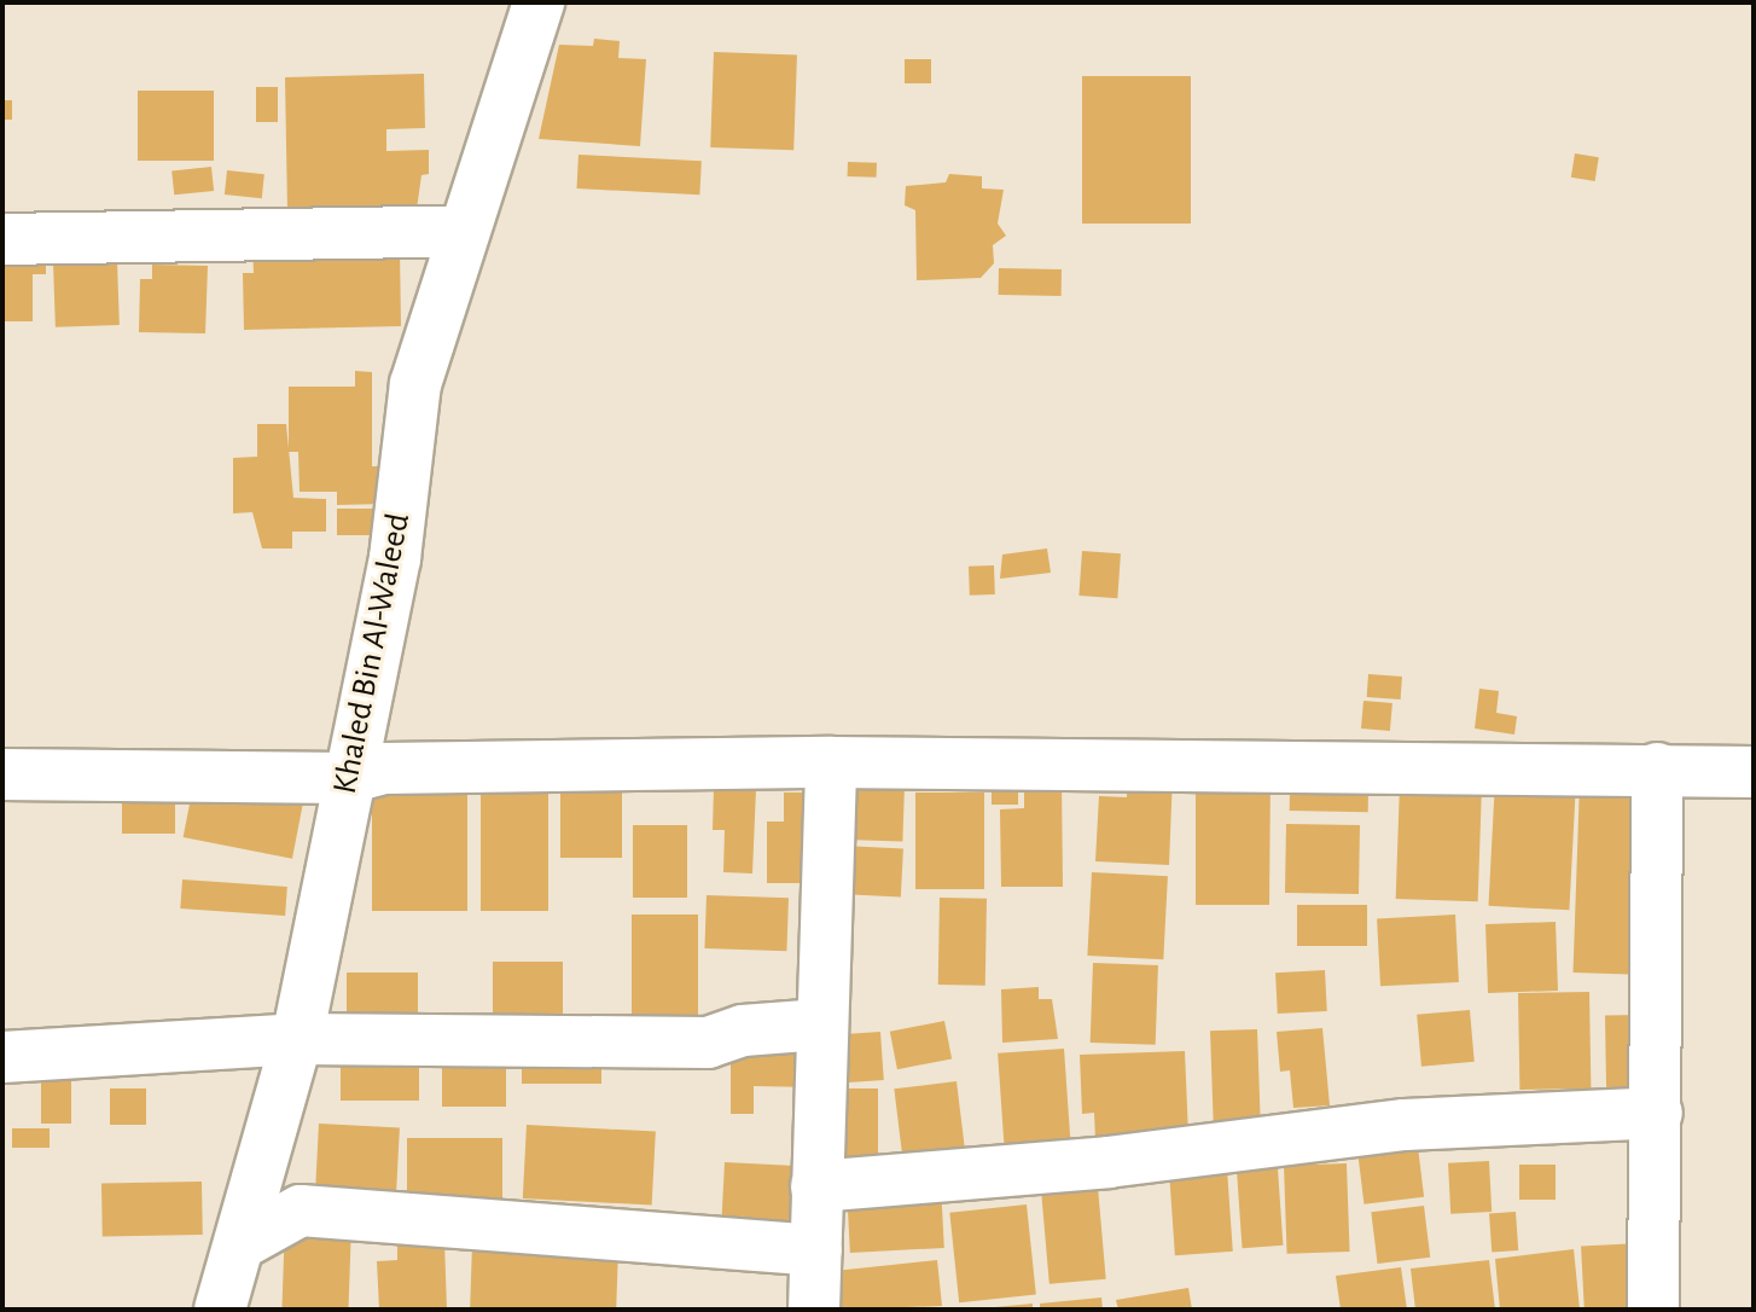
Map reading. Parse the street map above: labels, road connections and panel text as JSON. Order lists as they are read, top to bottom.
{
  "streets": {
    "street": ["Khaled Bin Al-Waleed"]
  }
}
